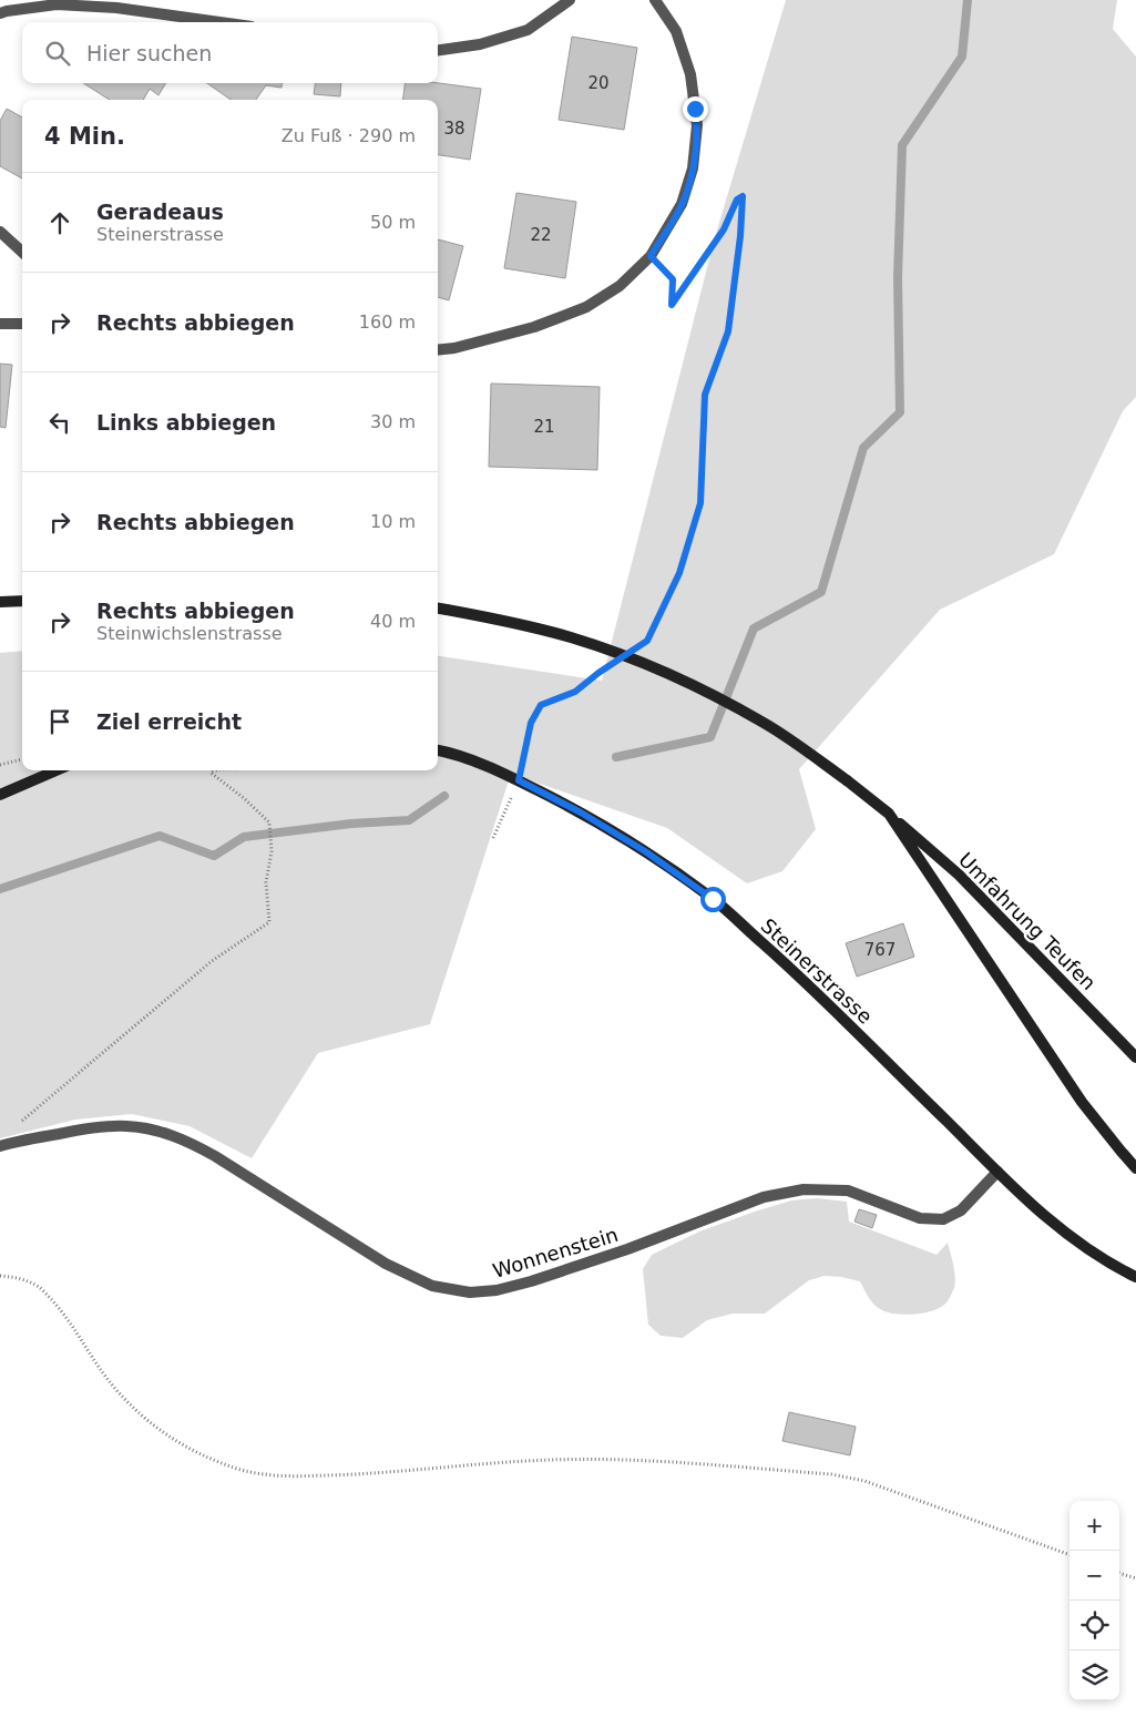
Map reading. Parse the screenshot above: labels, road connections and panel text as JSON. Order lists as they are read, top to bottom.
{
  "streets": {
    "main road": ["Umfahrung Teufen", "Steinerstrasse"],
    "street": ["Wonnenstein"]
  },
  "crossings": [
    ["Steinerstrasse", "Wonnenstein"]
  ],
  "house_numbers": [
    "20",
    "38",
    "22",
    "21",
    "767"
  ],
  "page": {
    "search": "Hier suchen",
    "heading": ["4 Min.", "Zu Fuß · 290 m"],
    "list": [
      ["Geradeaus", "Steinerstrasse", "50 m"],
      ["Rechts abbiegen", "160 m"],
      ["Links abbiegen", "30 m"],
      ["Rechts abbiegen", "10 m"],
      ["Rechts abbiegen", "Steinwichslenstrasse", "40 m"],
      "Ziel erreicht"
    ],
    "map_buttons": ["+", "−"]
  }
}
